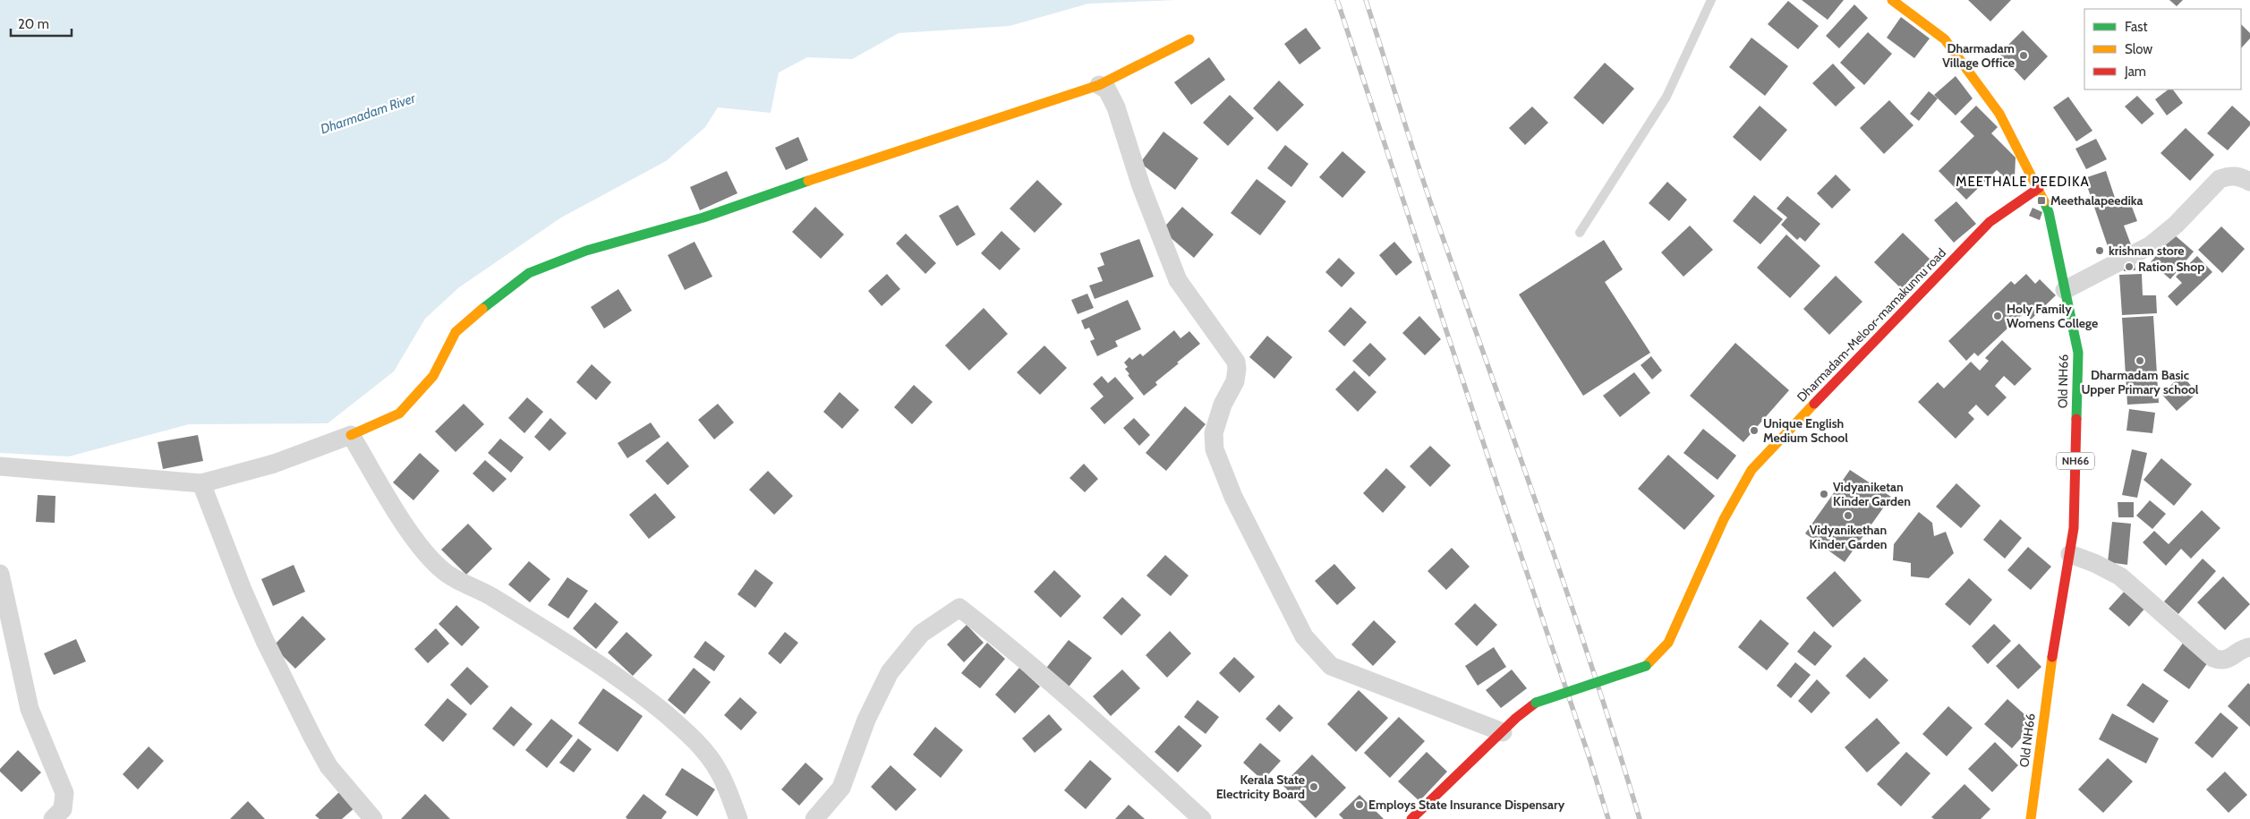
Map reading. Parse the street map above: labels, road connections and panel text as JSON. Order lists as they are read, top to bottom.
{
  "streets": {
    "main road": ["Dharmadam-Meloor-mamakunnu road", "Old NH66", "NH66"]
  },
  "crossings": [
    ["Dharmadam-Meloor-mamakunnu road", "Old NH66"]
  ],
  "districts": ["MEETHALE PEEDIKA"],
  "water": ["Dharmadam River"],
  "places": {
    "other": [
      "Dharmadam Village Office",
      "krishnan store",
      "Ration Shop",
      "Holy Family Womens College",
      "Dharmadam Basic Upper Primary school",
      "Unique English Medium School",
      "Vidyaniketan Kinder Garden",
      "Vidyanikethan Kinder Garden",
      "Kerala State Electricity Board",
      "Employs State Insurance Dispensary"
    ],
    "transit": ["Meethalapeedika"]
  },
  "legend": ["Fast", "Slow", "Jam"],
  "scale_bar": "20 m"
}
